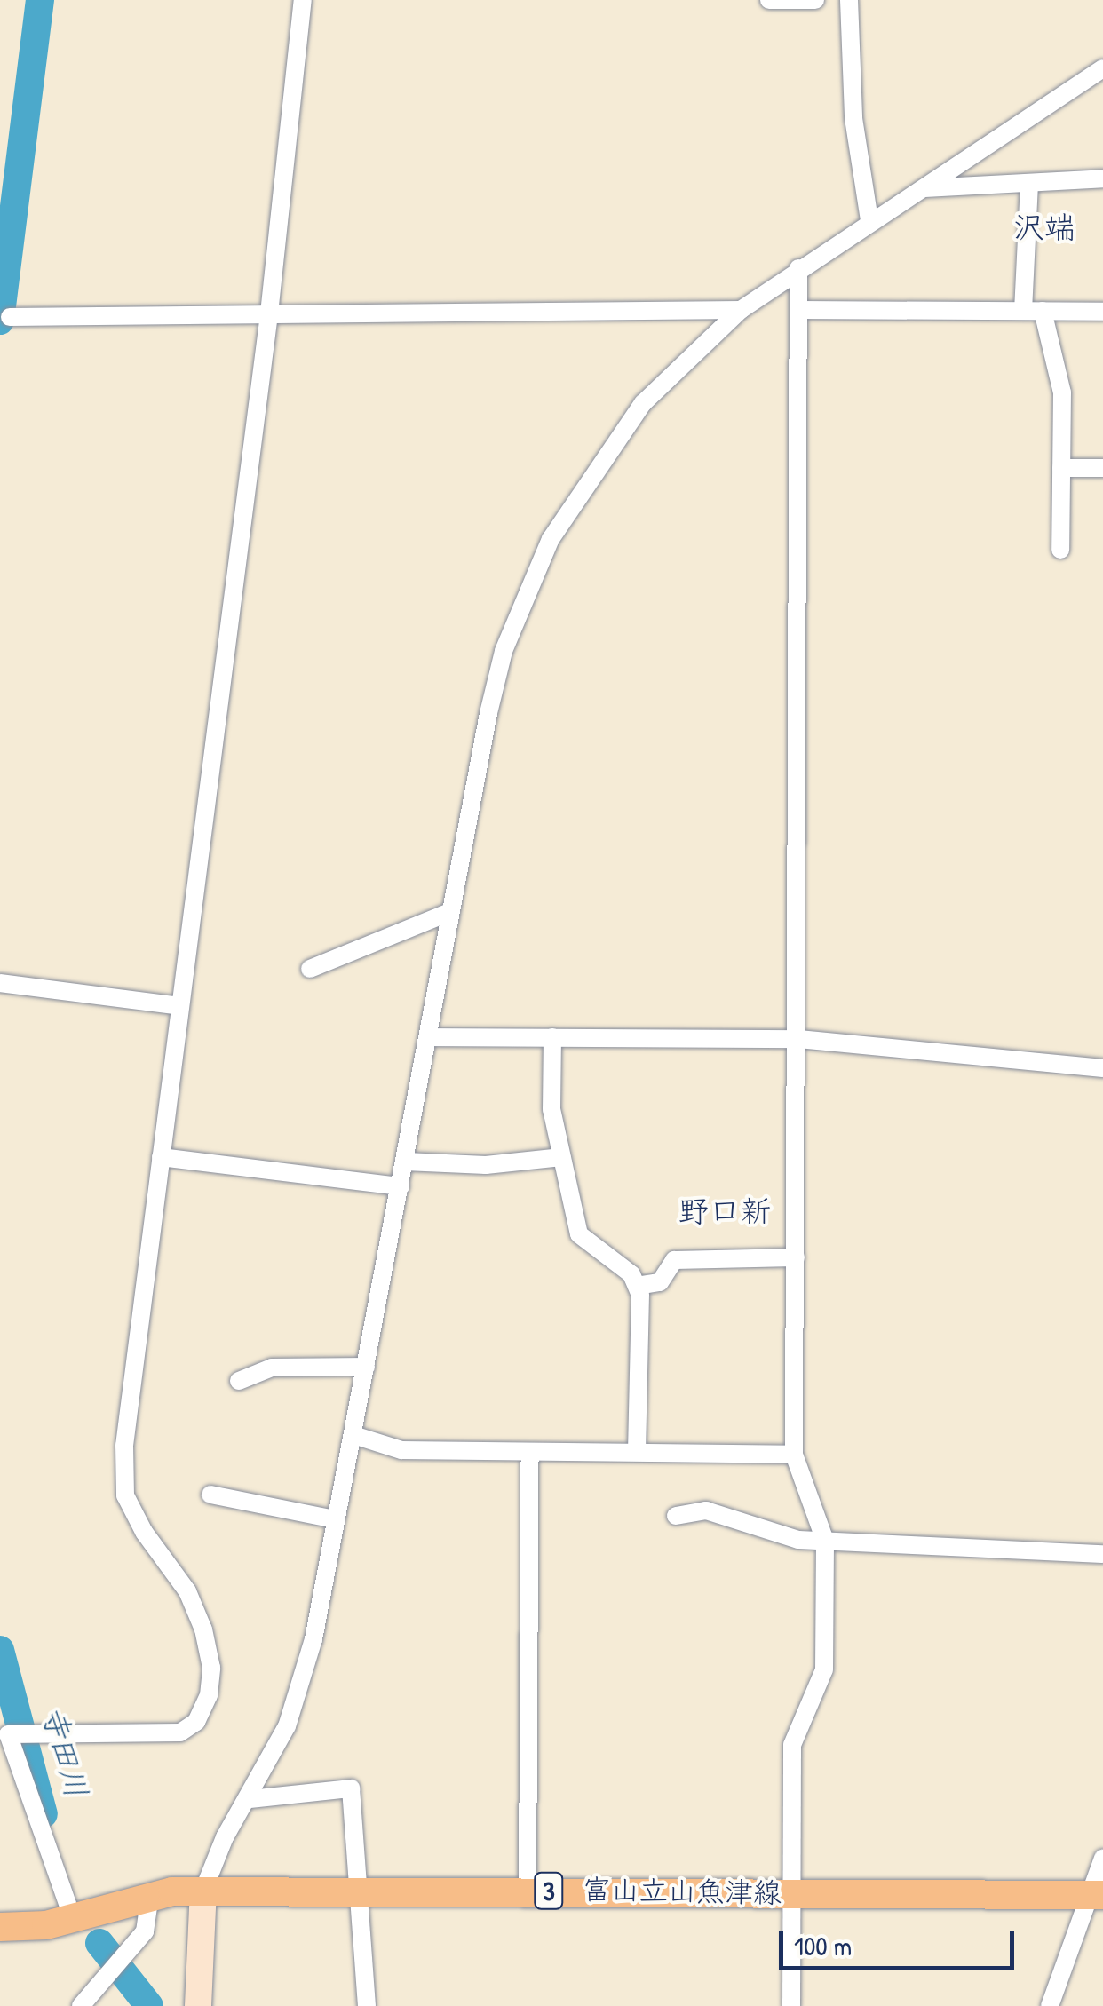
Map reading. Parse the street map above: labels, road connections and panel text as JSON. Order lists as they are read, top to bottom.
{
  "streets": {
    "main road": ["3", "富山立山魚津線"]
  },
  "districts": ["沢端", "野口新"],
  "water": ["寺田川"],
  "scale_bar": "100 m"
}
